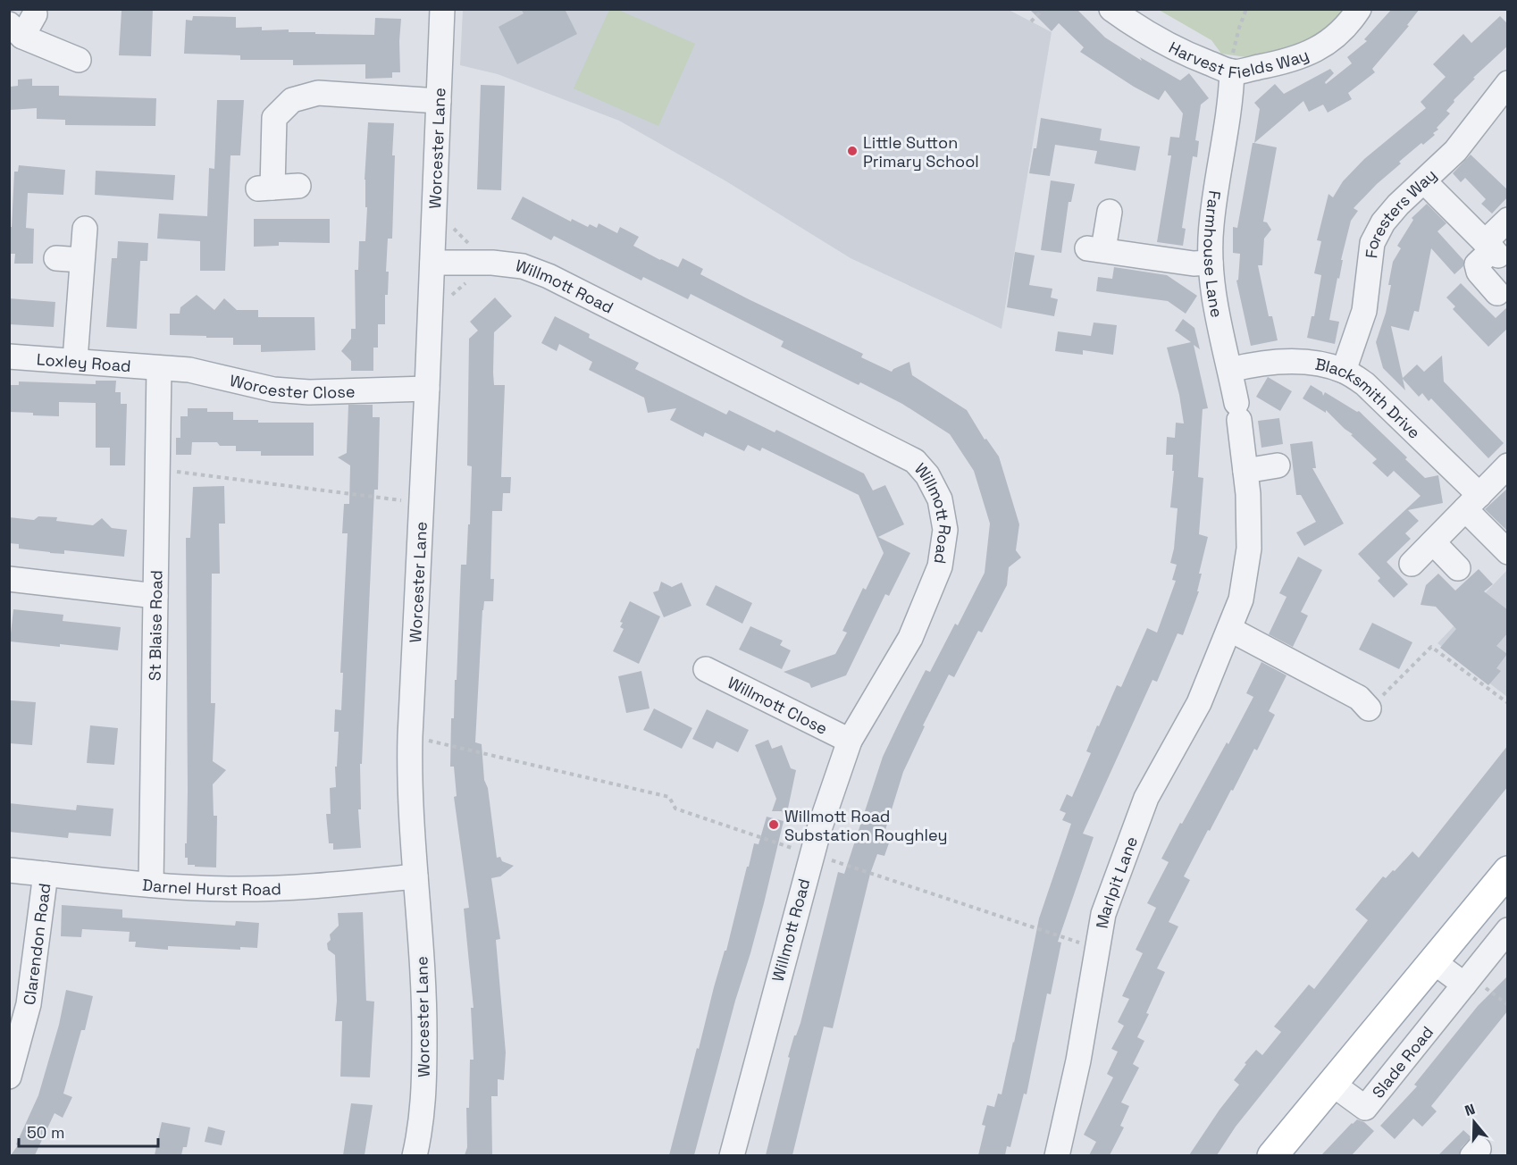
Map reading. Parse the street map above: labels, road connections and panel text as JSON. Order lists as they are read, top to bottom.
{
  "streets": {
    "street": [
      "Harvest Fields Way",
      "Worcester Lane",
      "Foresters Way",
      "Farmhouse Lane",
      "Willmott Road",
      "Loxley Road",
      "Worcester Close",
      "Blacksmith Drive",
      "St Blaise Road",
      "Willmott Close",
      "Marlpit Lane",
      "Darnel Hurst Road",
      "Clarendon Road",
      "Slade Road"
    ]
  },
  "crossings": [
    ["Harvest Fields Way", "Farmhouse Lane"],
    ["Worcester Lane", "Willmott Road"],
    ["Worcester Lane", "Worcester Close"],
    ["Worcester Lane", "Darnel Hurst Road"],
    ["Foresters Way", "Blacksmith Drive"],
    ["Farmhouse Lane", "Blacksmith Drive"],
    ["Farmhouse Lane", "Marlpit Lane"],
    ["Willmott Road", "Willmott Close"],
    ["Loxley Road", "Worcester Close"],
    ["Loxley Road", "St Blaise Road"],
    ["Worcester Close", "St Blaise Road"],
    ["St Blaise Road", "Darnel Hurst Road"],
    ["Darnel Hurst Road", "Clarendon Road"]
  ],
  "places": ["Little Sutton Primary School", "Willmott Road Substation Roughley"],
  "scale_bar": "50 m",
  "north": "top"
}
